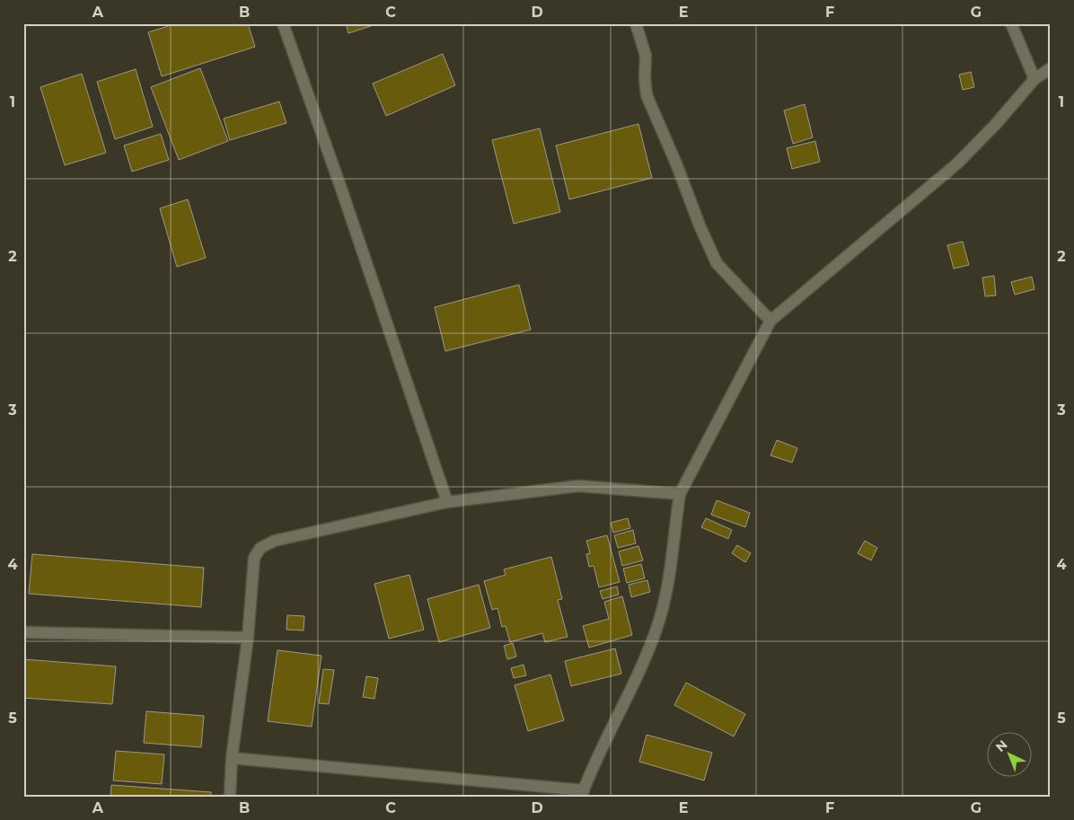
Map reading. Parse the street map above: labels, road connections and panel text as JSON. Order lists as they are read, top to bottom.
{
  "north": "top left",
  "grid": {
    "columns": [
      "A",
      "B",
      "C",
      "D",
      "E",
      "F",
      "G"
    ],
    "rows": [
      "1",
      "2",
      "3",
      "4",
      "5"
    ]
  }
}
